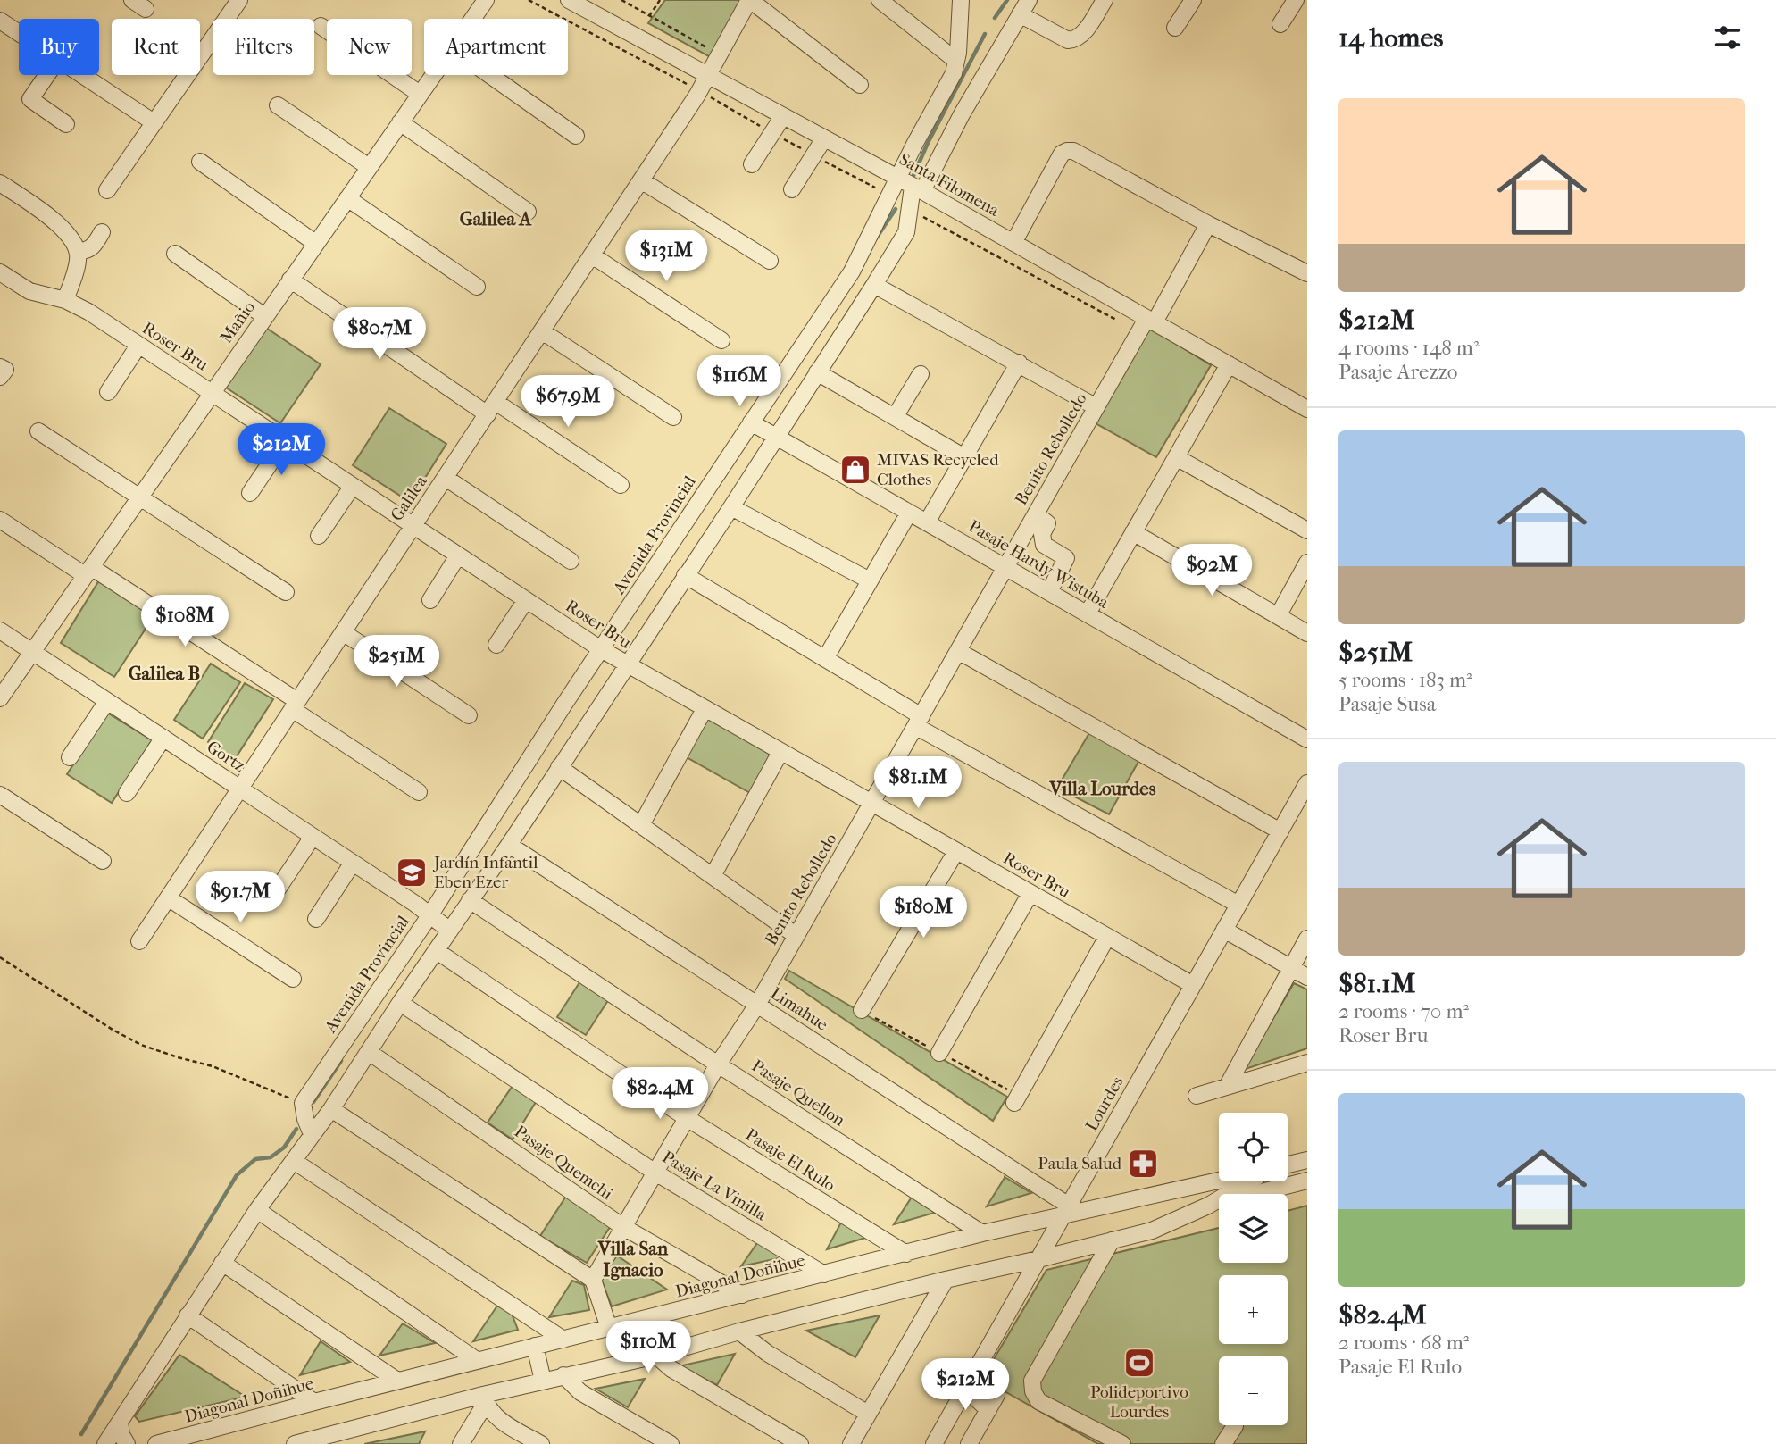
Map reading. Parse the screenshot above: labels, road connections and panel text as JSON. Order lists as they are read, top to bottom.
{
  "streets": {
    "street": [
      "Santa Filomena",
      "Mañio",
      "Roser Bru",
      "Benito Rebolledo",
      "Galilea",
      "Avenida Provincial",
      "Pasaje Hardy Wistuba",
      "Gortz",
      "Limahue",
      "Pasaje Quellon",
      "Lourdes",
      "Pasaje El Rulo",
      "Pasaje Quemchi",
      "Pasaje La Vinilla",
      "Diagonal Doñihue"
    ]
  },
  "crossings": [
    ["Santa Filomena", "Benito Rebolledo"],
    ["Santa Filomena", "Galilea"],
    ["Santa Filomena", "Avenida Provincial"],
    ["Mañio", "Roser Bru"],
    ["Mañio", "Gortz"],
    ["Roser Bru", "Benito Rebolledo"],
    ["Roser Bru", "Galilea"],
    ["Roser Bru", "Avenida Provincial"],
    ["Roser Bru", "Lourdes"],
    ["Benito Rebolledo", "Pasaje Hardy Wistuba"],
    ["Benito Rebolledo", "Limahue"],
    ["Benito Rebolledo", "Pasaje Quellon"],
    ["Benito Rebolledo", "Pasaje El Rulo"],
    ["Benito Rebolledo", "Pasaje Quemchi"],
    ["Benito Rebolledo", "Pasaje La Vinilla"],
    ["Galilea", "Gortz"],
    ["Avenida Provincial", "Pasaje Hardy Wistuba"],
    ["Avenida Provincial", "Gortz"],
    ["Limahue", "Lourdes"],
    ["Limahue", "Diagonal Doñihue"],
    ["Pasaje Quellon", "Diagonal Doñihue"],
    ["Lourdes", "Diagonal Doñihue"],
    ["Pasaje El Rulo", "Diagonal Doñihue"],
    ["Pasaje Quemchi", "Diagonal Doñihue"],
    ["Pasaje La Vinilla", "Diagonal Doñihue"]
  ],
  "districts": [
    "Galilea A",
    "Galilea B",
    "Villa Lourdes",
    "Villa San Ignacio"
  ],
  "places": {
    "shop": ["MIVAS Recycled Clothes"],
    "school or university": ["Jardín Infantil Eben Ezer"],
    "pharmacy": ["Paula Salud"],
    "sports": ["Polideportivo Lourdes"]
  },
  "page": {
    "heading": "14 homes",
    "chip": [
      "Buy",
      "Rent",
      "Filters",
      "New",
      "Apartment"
    ],
    "list": [
      {
        "name": "$212M",
        "note": "4 rooms · 148 m² · Pasaje Arezzo"
      },
      {
        "name": "$251M",
        "note": "5 rooms · 183 m² · Pasaje Susa"
      },
      {
        "name": "$81.1M",
        "note": "2 rooms · 70 m² · Roser Bru"
      },
      {
        "name": "$82.4M",
        "note": "2 rooms · 68 m² · Pasaje El Rulo"
      }
    ],
    "price": [
      "$131M",
      "$80.7M",
      "$116M",
      "$67.9M",
      "$212M",
      "$92M",
      "$108M",
      "$251M",
      "$81.1M",
      "$91.7M",
      "$180M",
      "$82.4M",
      "$110M",
      "$212M"
    ],
    "map_buttons": ["+", "−"]
  }
}
